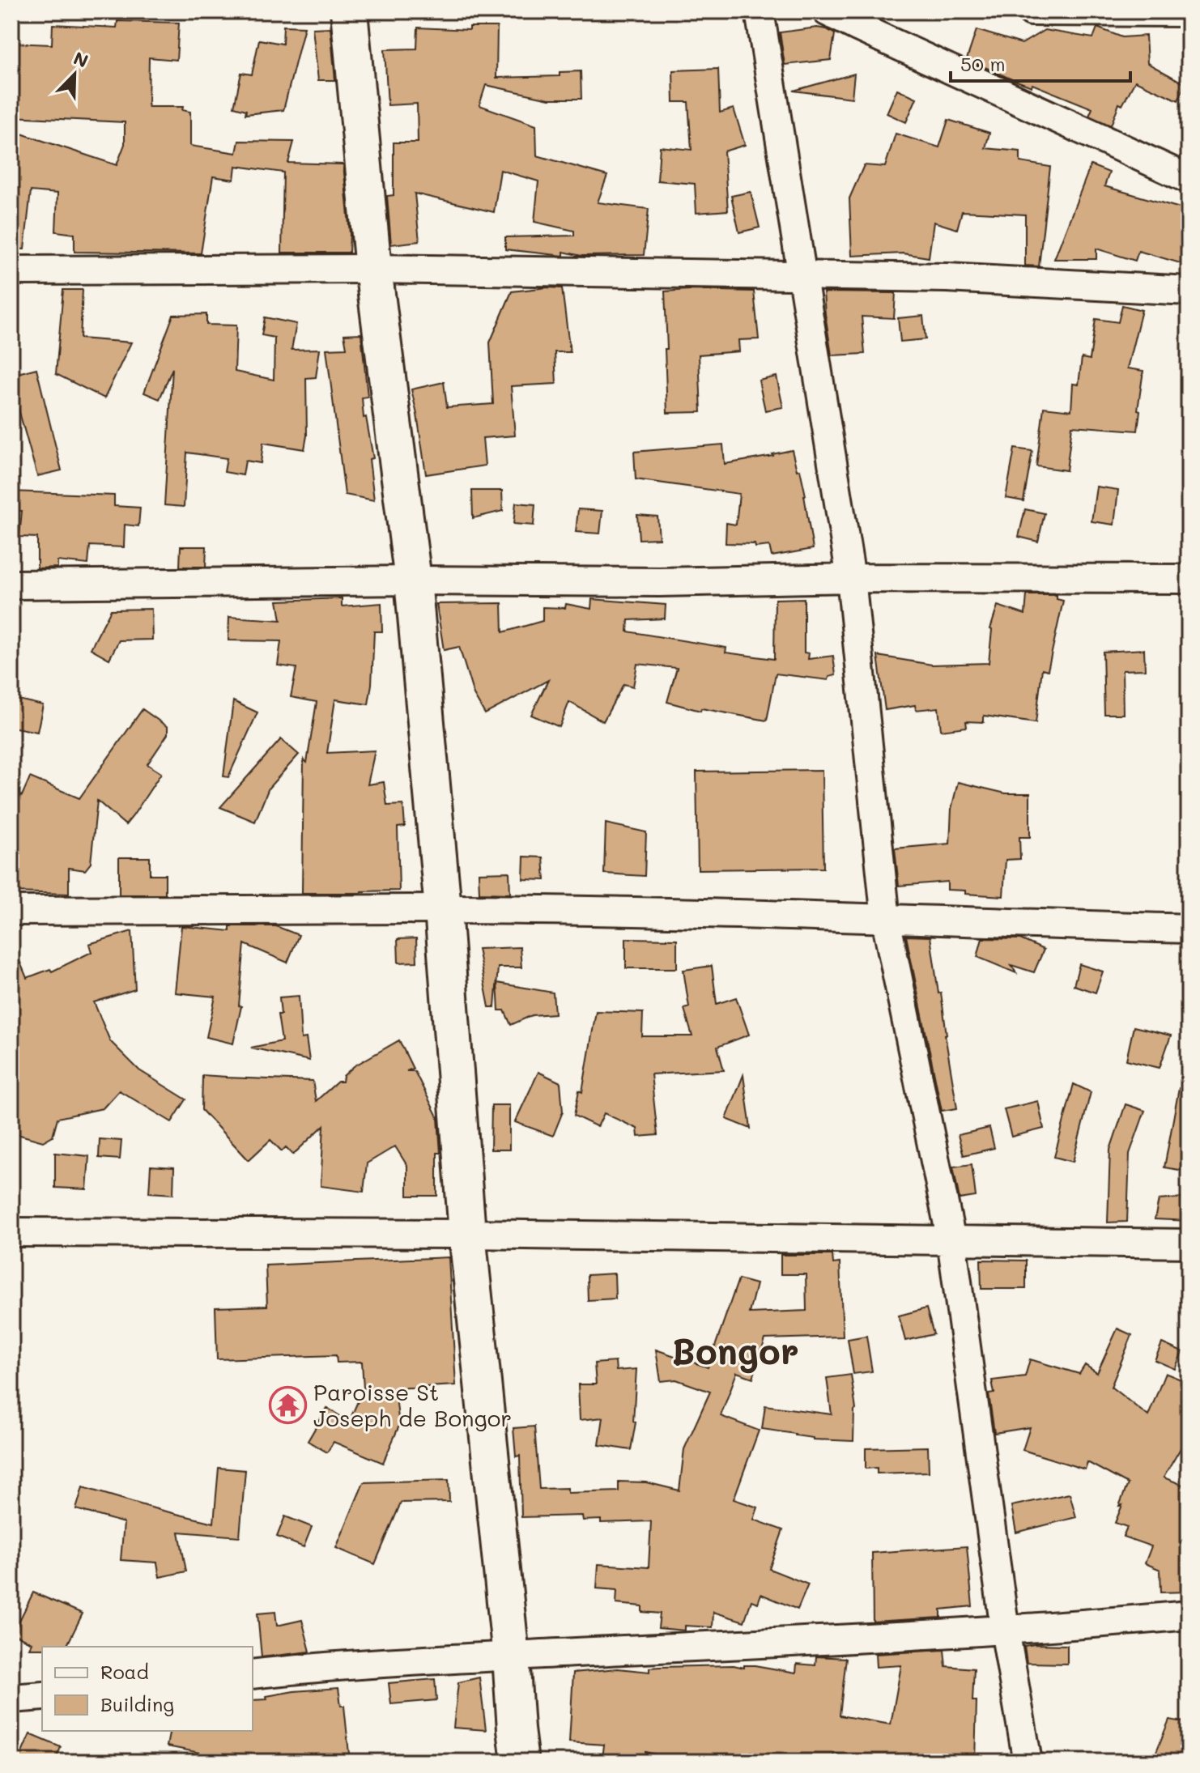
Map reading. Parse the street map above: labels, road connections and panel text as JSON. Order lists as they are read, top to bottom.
{
  "districts": ["Bongor"],
  "places": {
    "temple": ["Paroisse St Joseph de Bongor"]
  },
  "legend": ["Road", "Building"],
  "scale_bar": "50 m",
  "north": "top right"
}
